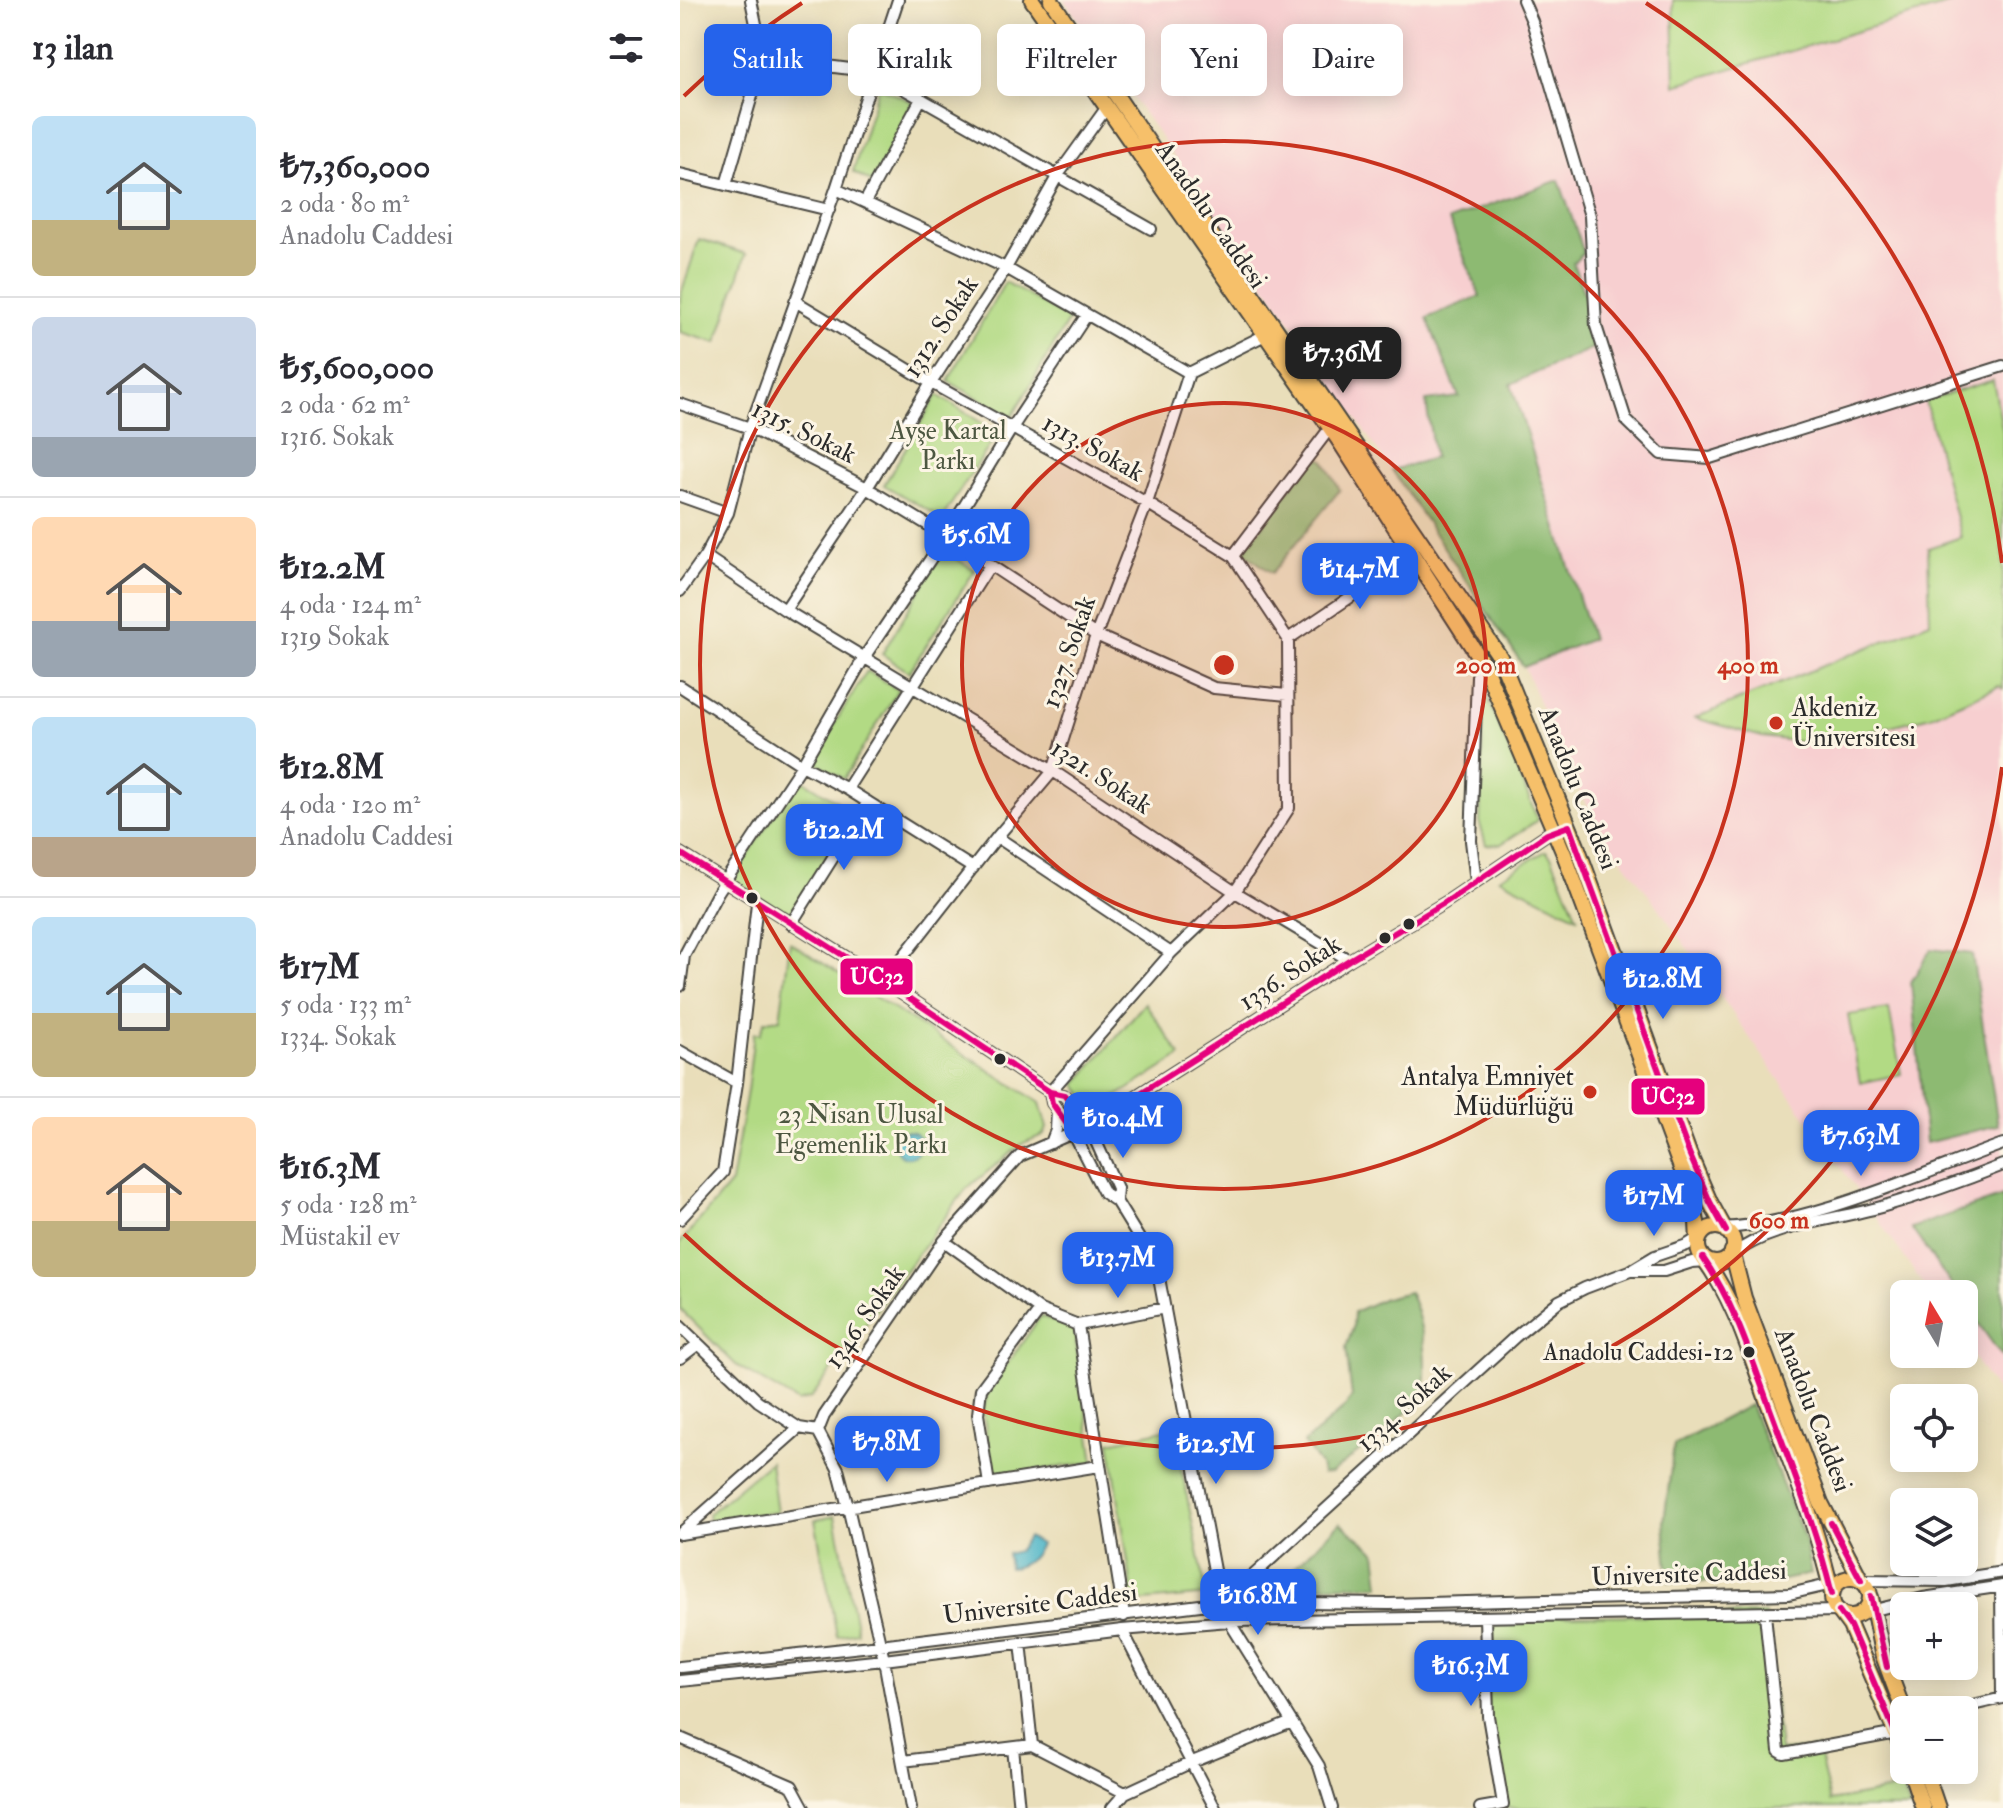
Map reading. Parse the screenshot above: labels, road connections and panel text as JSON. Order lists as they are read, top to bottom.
{
  "streets": {
    "main road": ["Anadolu Caddesi"],
    "street": [
      "1312. Sokak",
      "1315. Sokak",
      "1313. Sokak",
      "1327. Sokak",
      "1321. Sokak",
      "1336. Sokak",
      "1346. Sokak",
      "1334. Sokak",
      "Universite Caddesi"
    ]
  },
  "crossings": [
    ["Anadolu Caddesi", "1312. Sokak"],
    ["Anadolu Caddesi", "1336. Sokak"],
    ["Anadolu Caddesi", "1334. Sokak"],
    ["Anadolu Caddesi", "Universite Caddesi"],
    ["1312. Sokak", "1315. Sokak"],
    ["1312. Sokak", "1313. Sokak"],
    ["1312. Sokak", "1321. Sokak"],
    ["1315. Sokak", "1327. Sokak"],
    ["1313. Sokak", "1327. Sokak"],
    ["1327. Sokak", "1321. Sokak"],
    ["1321. Sokak", "1336. Sokak"],
    ["1336. Sokak", "1346. Sokak"],
    ["1334. Sokak", "Universite Caddesi"]
  ],
  "parks": ["Ayşe Kartal Parkı", "23 Nisan Ulusal Egemenlik Parkı"],
  "places": ["Akdeniz Üniversitesi", "Antalya Emniyet Müdürlüğü", "Anadolu Caddesi-12"],
  "lines": ["transit line UC32"],
  "north": "top",
  "page": {
    "heading": "13 ilan",
    "chip": [
      "Satılık",
      "Kiralık",
      "Filtreler",
      "Yeni",
      "Daire"
    ],
    "list": [
      {
        "name": "₺7,360,000",
        "note": "2 oda · 80 m² · Anadolu Caddesi"
      },
      {
        "name": "₺5,600,000",
        "note": "2 oda · 62 m² · 1316. Sokak"
      },
      {
        "name": "₺12.2M",
        "note": "4 oda · 124 m² · 1319 Sokak"
      },
      {
        "name": "₺12.8M",
        "note": "4 oda · 120 m² · Anadolu Caddesi"
      },
      {
        "name": "₺17M",
        "note": "5 oda · 133 m² · 1334. Sokak"
      },
      {
        "name": "₺16.3M",
        "note": "5 oda · 128 m² · Müstakil ev"
      }
    ],
    "price": [
      "₺7.36M",
      "₺5.6M",
      "₺14.7M",
      "₺12.2M",
      "₺12.8M",
      "₺10.4M",
      "₺7.63M",
      "₺17M",
      "₺13.7M",
      "₺7.8M",
      "₺12.5M",
      "₺16.8M",
      "₺16.3M"
    ],
    "map_buttons": ["+", "−"]
  },
  "rings": ["200 m", "400 m", "600 m"]
}
